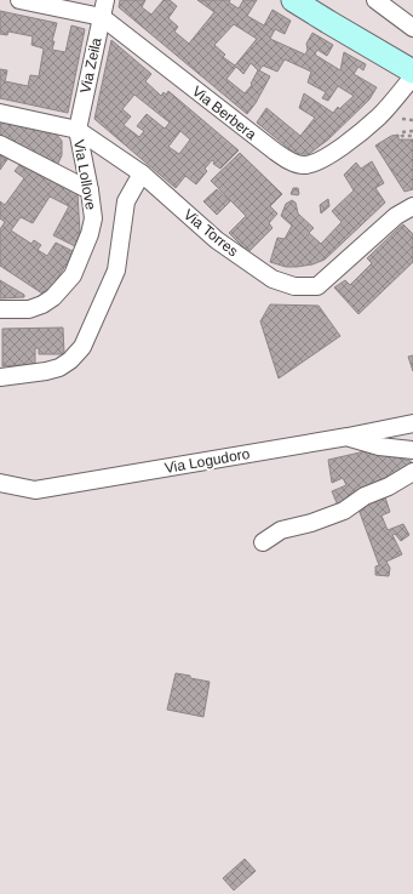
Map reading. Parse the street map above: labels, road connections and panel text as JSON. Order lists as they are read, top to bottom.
{
  "streets": {
    "street": [
      "Via Zeila",
      "Via Berbera",
      "Via Lollove",
      "Via Torres",
      "Via Logudoro"
    ]
  },
  "crossings": [
    ["Via Zeila", "Via Berbera"],
    ["Via Zeila", "Via Lollove"],
    ["Via Zeila", "Via Torres"],
    ["Via Lollove", "Via Torres"]
  ]
}
